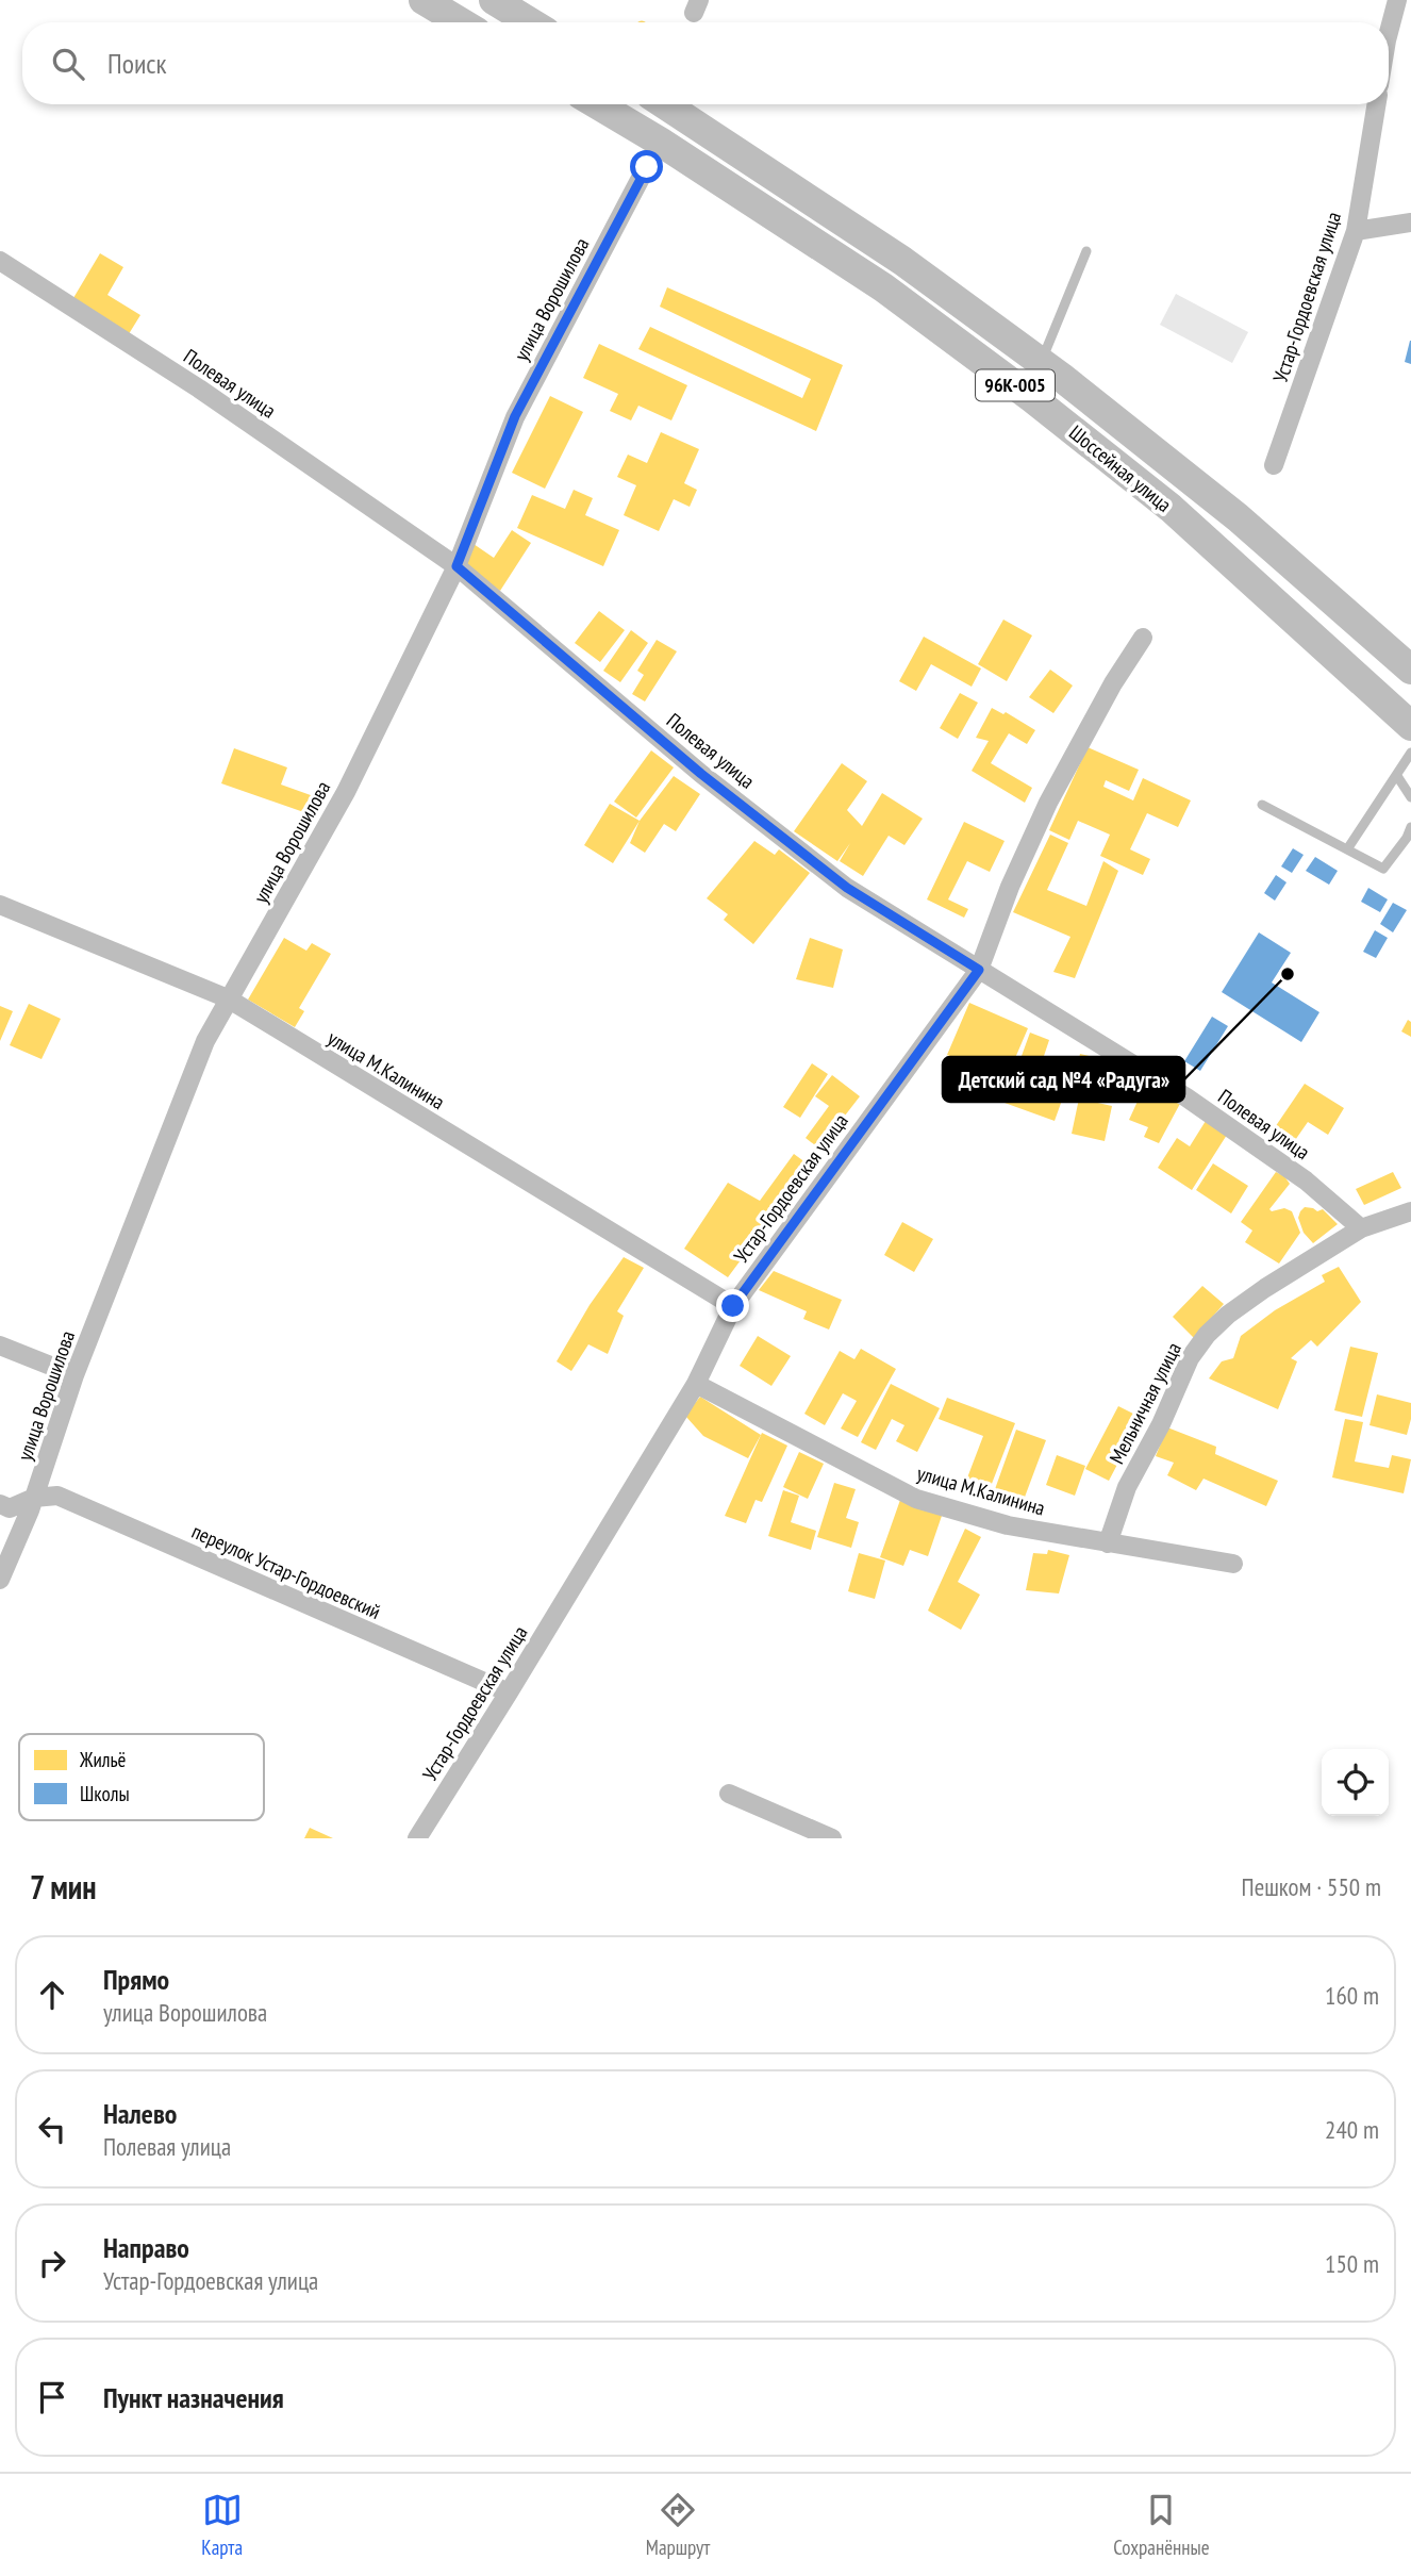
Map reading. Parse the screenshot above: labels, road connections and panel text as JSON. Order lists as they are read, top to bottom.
{
  "streets": {
    "main road": ["96К-005", "Шоссейная улица"],
    "street": [
      "Устар-Гордоевская улица",
      "улица Ворошилова",
      "Полевая улица",
      "улица М.Калинина",
      "Мельничная улица",
      "переулок Устар-Гордоевский"
    ]
  },
  "crossings": [
    ["Устар-Гордоевская улица", "Полевая улица"],
    ["Устар-Гордоевская улица", "улица М.Калинина"],
    ["Устар-Гордоевская улица", "переулок Устар-Гордоевский"],
    ["улица Ворошилова", "Полевая улица"],
    ["улица Ворошилова", "Шоссейная улица"],
    ["улица Ворошилова", "улица М.Калинина"],
    ["улица Ворошилова", "переулок Устар-Гордоевский"],
    ["Полевая улица", "Мельничная улица"],
    ["улица М.Калинина", "Мельничная улица"]
  ],
  "places": ["Детский сад №4 «Радуга»"],
  "legend": ["Жильё", "Школы"],
  "page": {
    "search": "Поиск",
    "heading": ["7 мин", "Пешком · 550 m"],
    "list": [
      ["Прямо", "улица Ворошилова", "160 m"],
      ["Налево", "Полевая улица", "240 m"],
      ["Направо", "Устар-Гордоевская улица", "150 m"],
      "Пункт назначения"
    ],
    "nav": ["Карта", "Маршрут", "Сохранённые"]
  }
}
